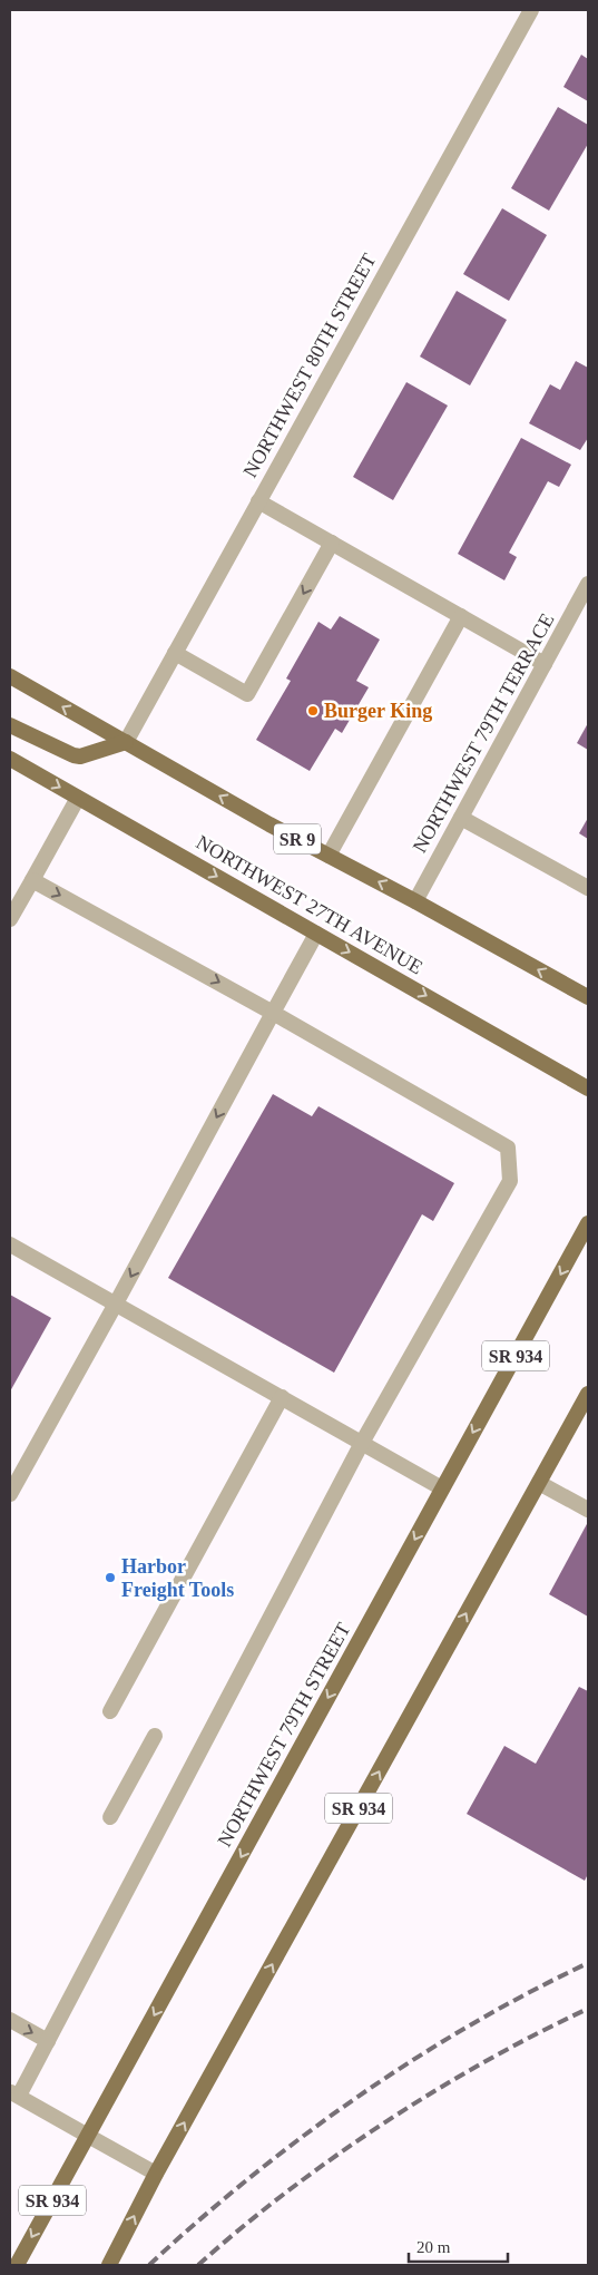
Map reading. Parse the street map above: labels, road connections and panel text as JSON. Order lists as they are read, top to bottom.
{
  "streets": {
    "main road": [
      "SR 9",
      "NORTHWEST 27TH AVENUE",
      "SR 934",
      "NORTHWEST 79TH STREET"
    ],
    "street": ["NORTHWEST 80TH STREET", "NORTHWEST 79TH TERRACE"]
  },
  "crossings": [
    ["NORTHWEST 80TH STREET", "SR 9"],
    ["NORTHWEST 79TH TERRACE", "SR 9"]
  ],
  "places": ["Burger King", "Harbor Freight Tools"],
  "scale_bar": "20 m"
}
